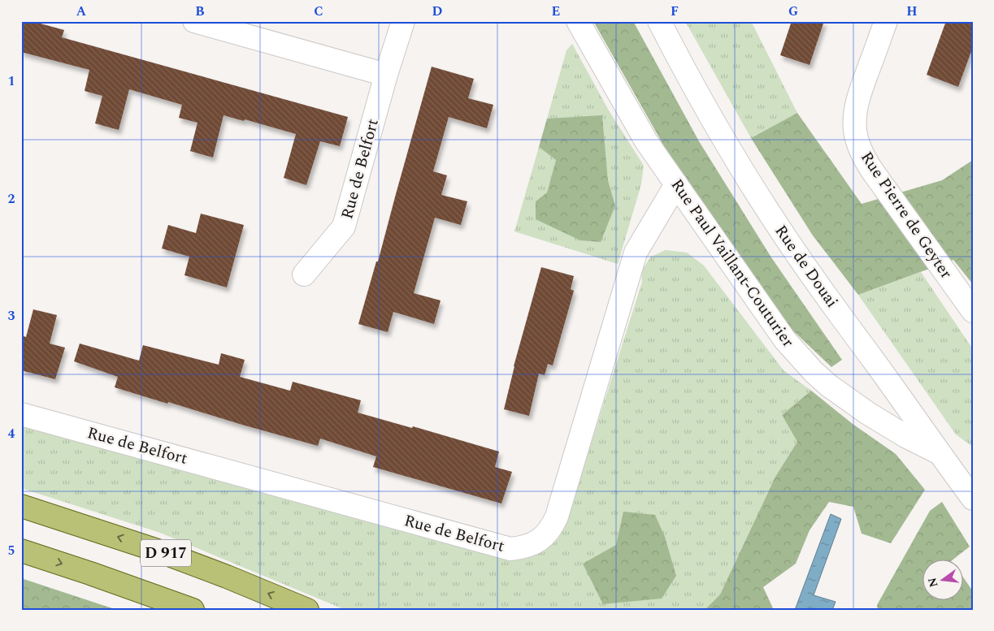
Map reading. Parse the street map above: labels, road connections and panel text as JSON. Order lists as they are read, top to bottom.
{
  "streets": {
    "main road": ["D 917"],
    "street": [
      "Rue de Belfort",
      "Rue Pierre de Geyter",
      "Rue Paul Vaillant-Couturier",
      "Rue de Douai"
    ]
  },
  "crossings": [
    ["Rue de Belfort", "Rue Paul Vaillant-Couturier"],
    ["Rue Paul Vaillant-Couturier", "Rue de Douai"]
  ],
  "north": "left",
  "grid": {
    "columns": [
      "A",
      "B",
      "C",
      "D",
      "E",
      "F",
      "G",
      "H"
    ],
    "rows": [
      "1",
      "2",
      "3",
      "4",
      "5"
    ]
  }
}
